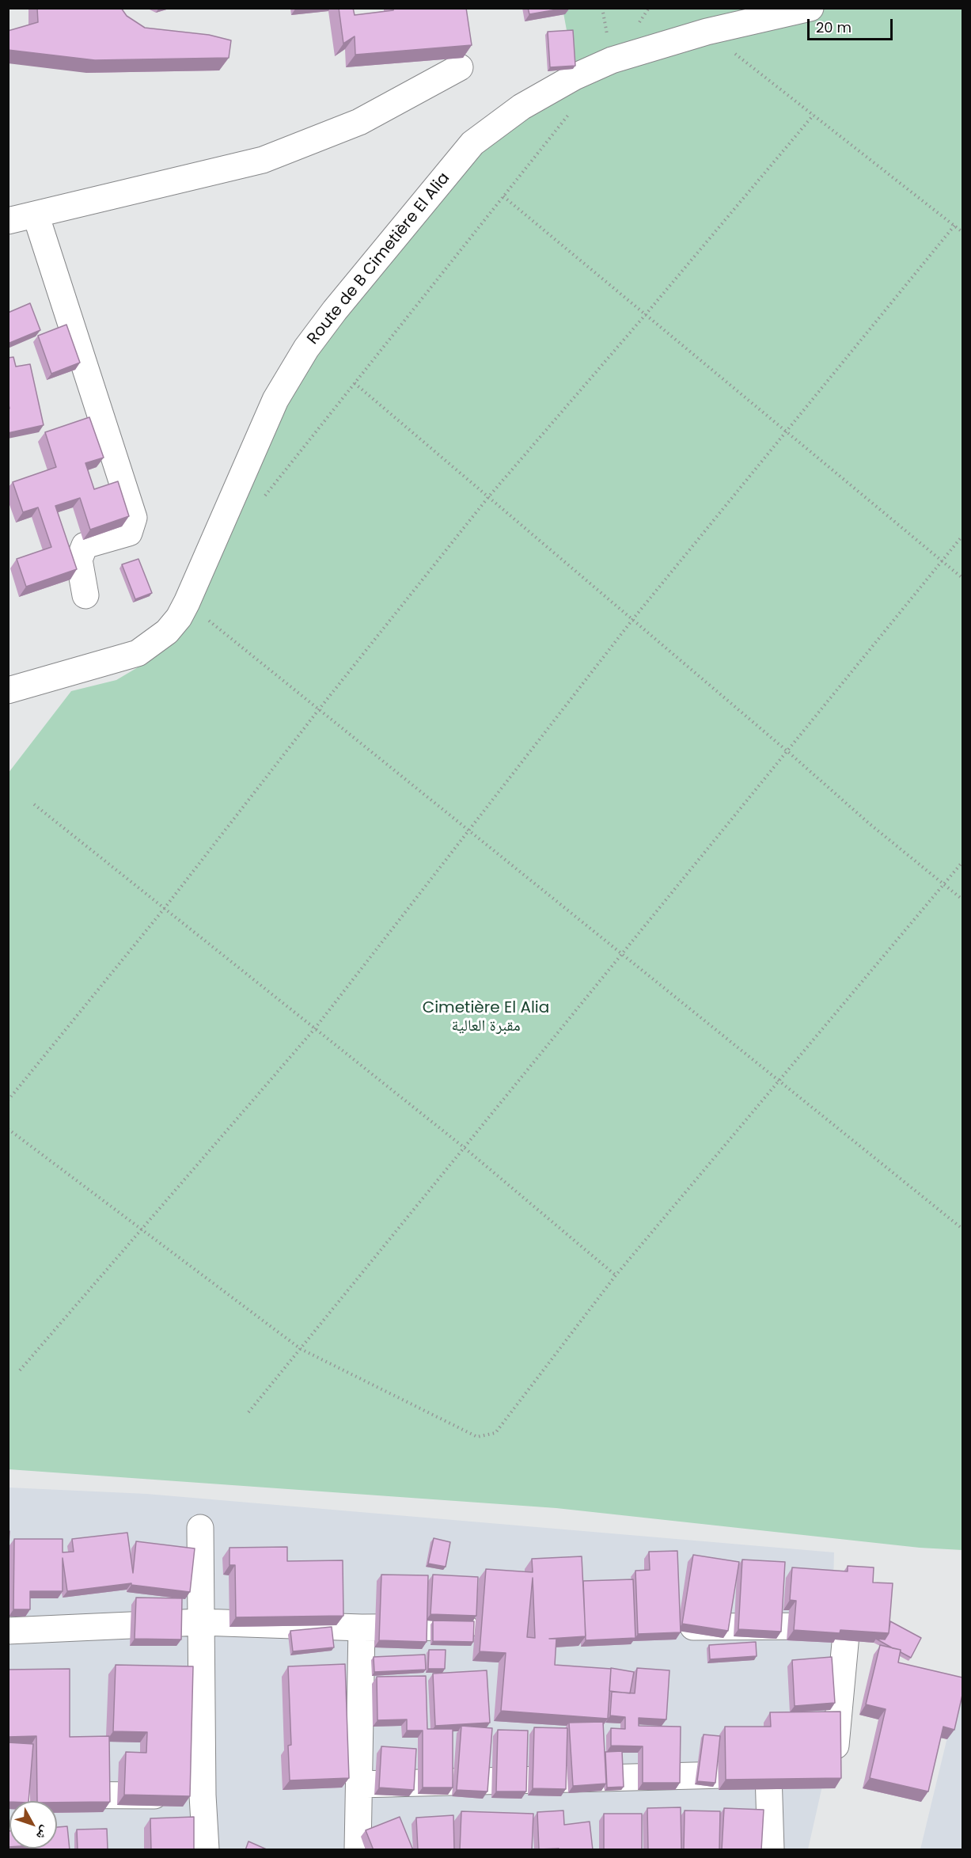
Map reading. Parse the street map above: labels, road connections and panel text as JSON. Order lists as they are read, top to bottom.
{
  "streets": {
    "street": ["Route de B Cimetière El Alia"]
  },
  "parks": ["Cimetière El Alia مقبرة العالية"],
  "scale_bar": "20 m",
  "north": "bottom right"
}
